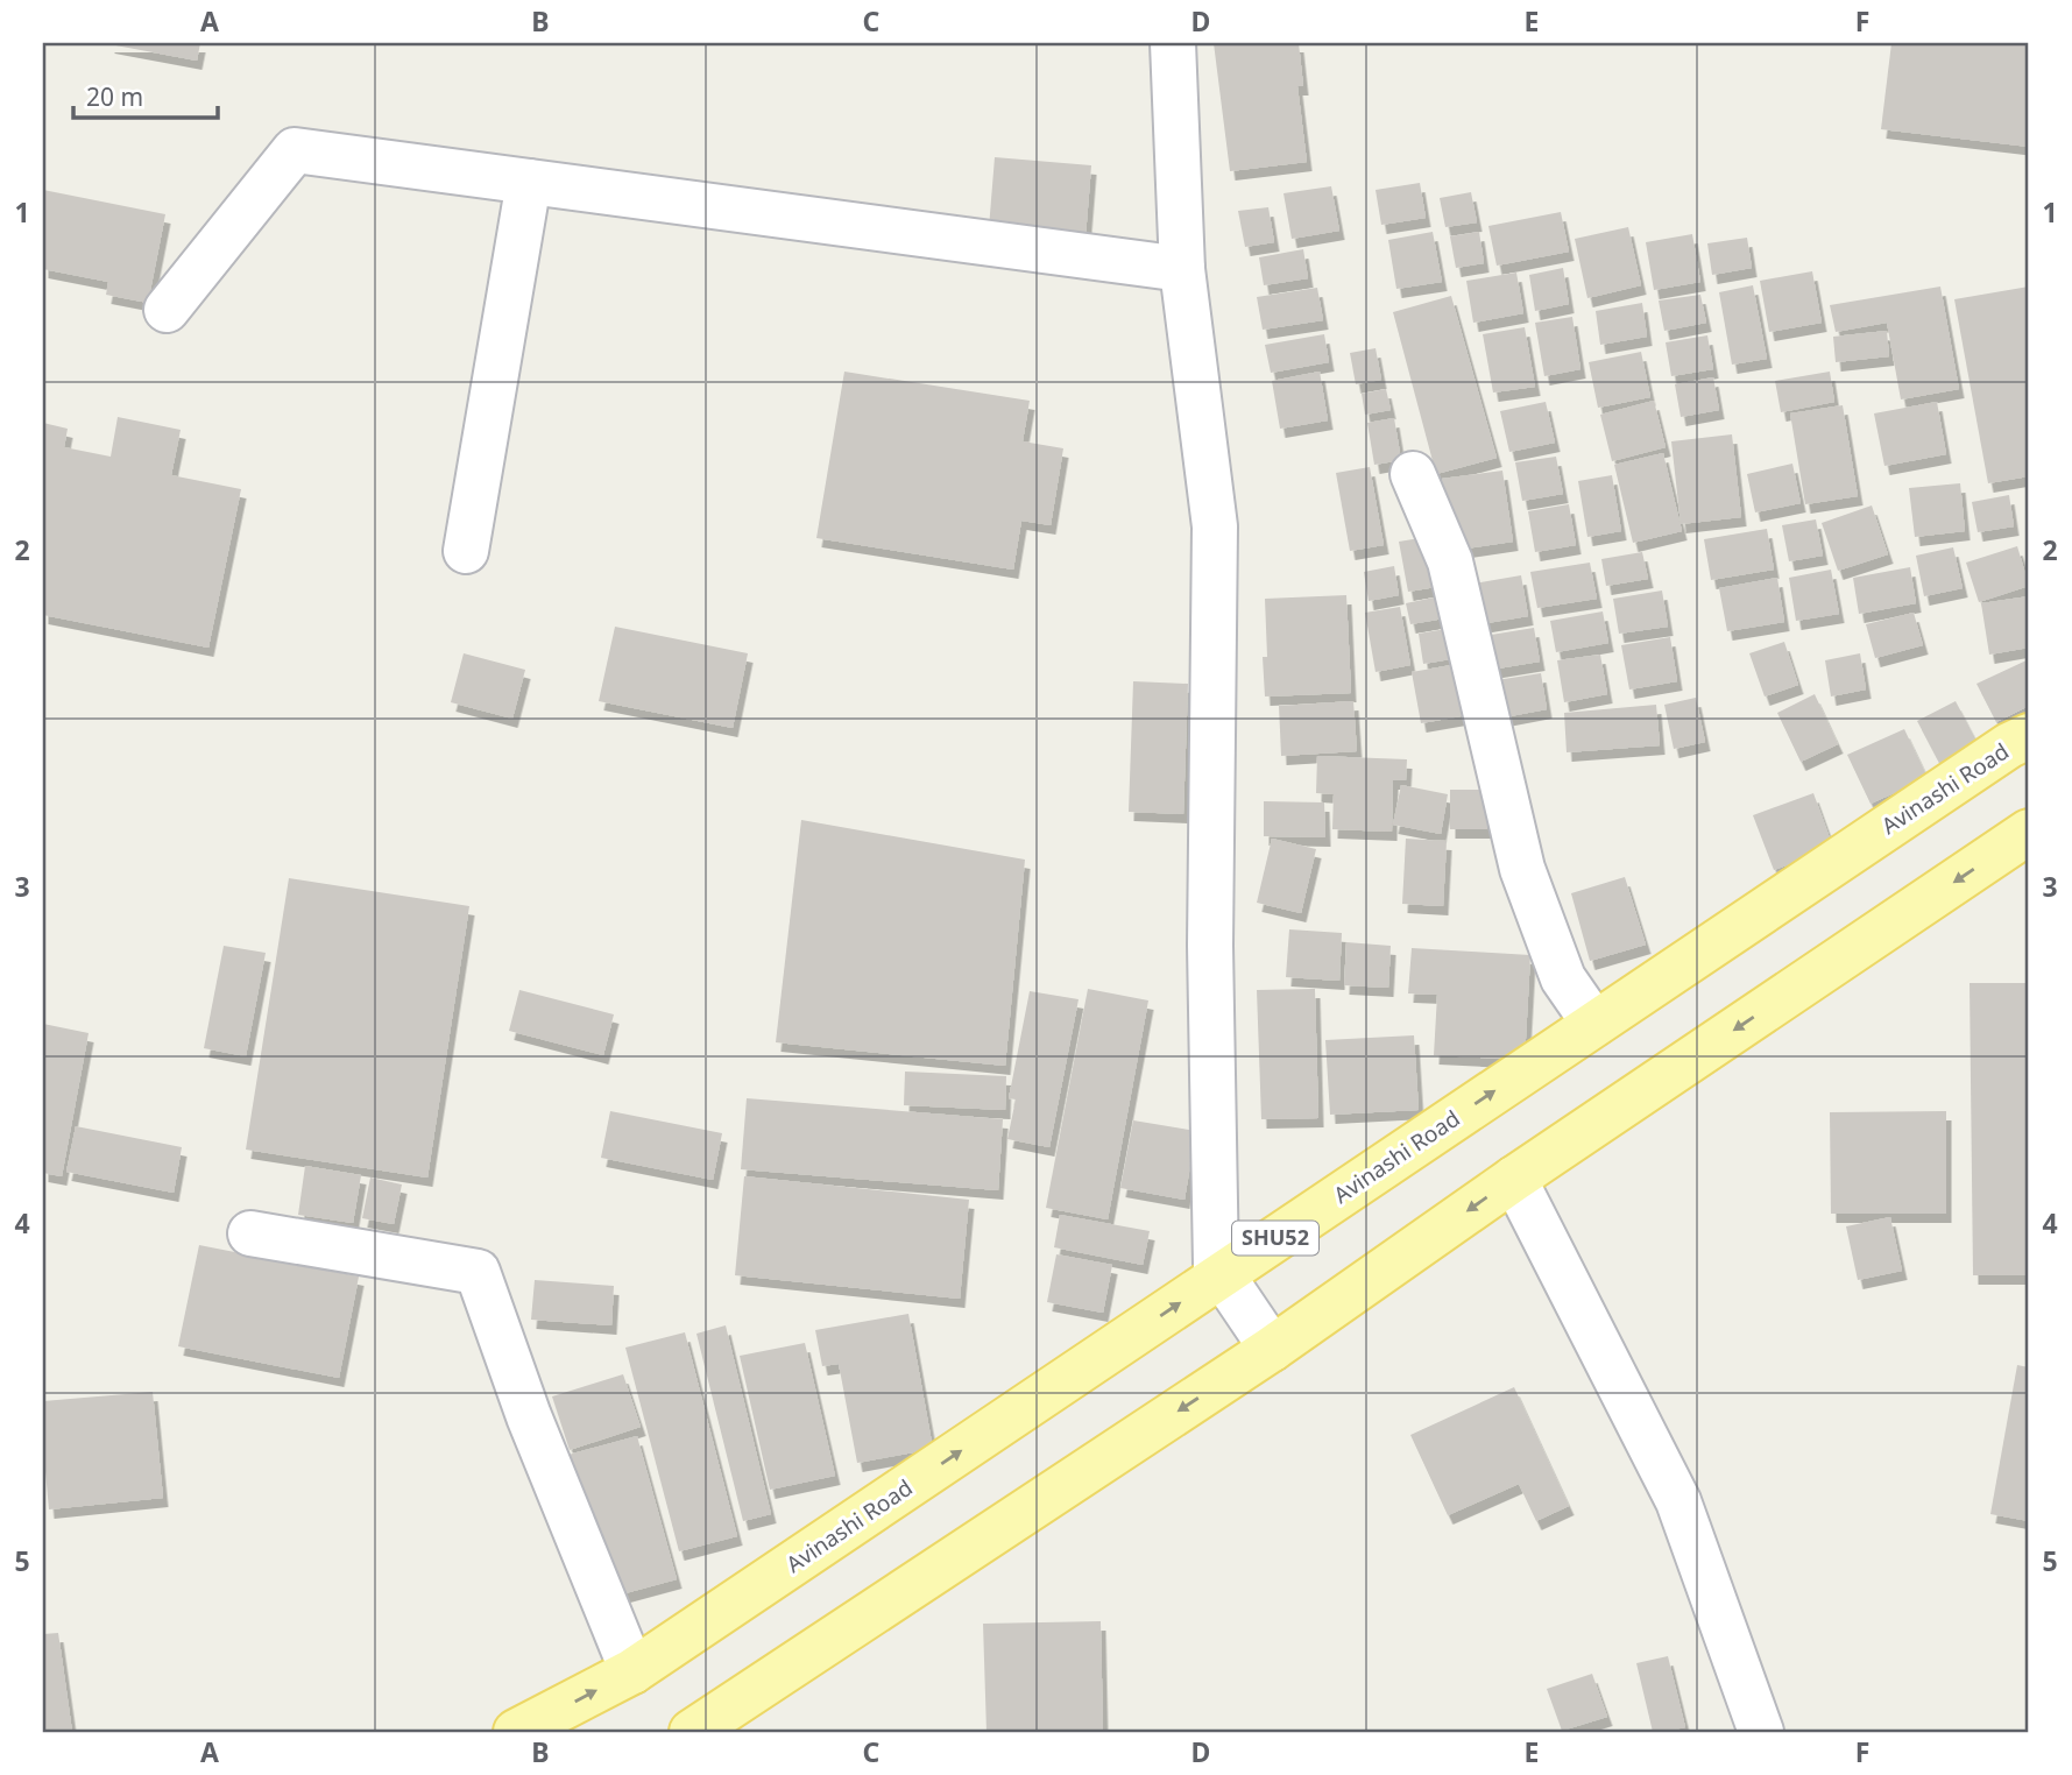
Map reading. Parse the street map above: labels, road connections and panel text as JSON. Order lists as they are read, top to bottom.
{
  "streets": {
    "main road": ["Avinashi Road", "SHU52"]
  },
  "scale_bar": "20 m",
  "grid": {
    "columns": [
      "A",
      "B",
      "C",
      "D",
      "E",
      "F"
    ],
    "rows": [
      "1",
      "2",
      "3",
      "4",
      "5"
    ]
  }
}
